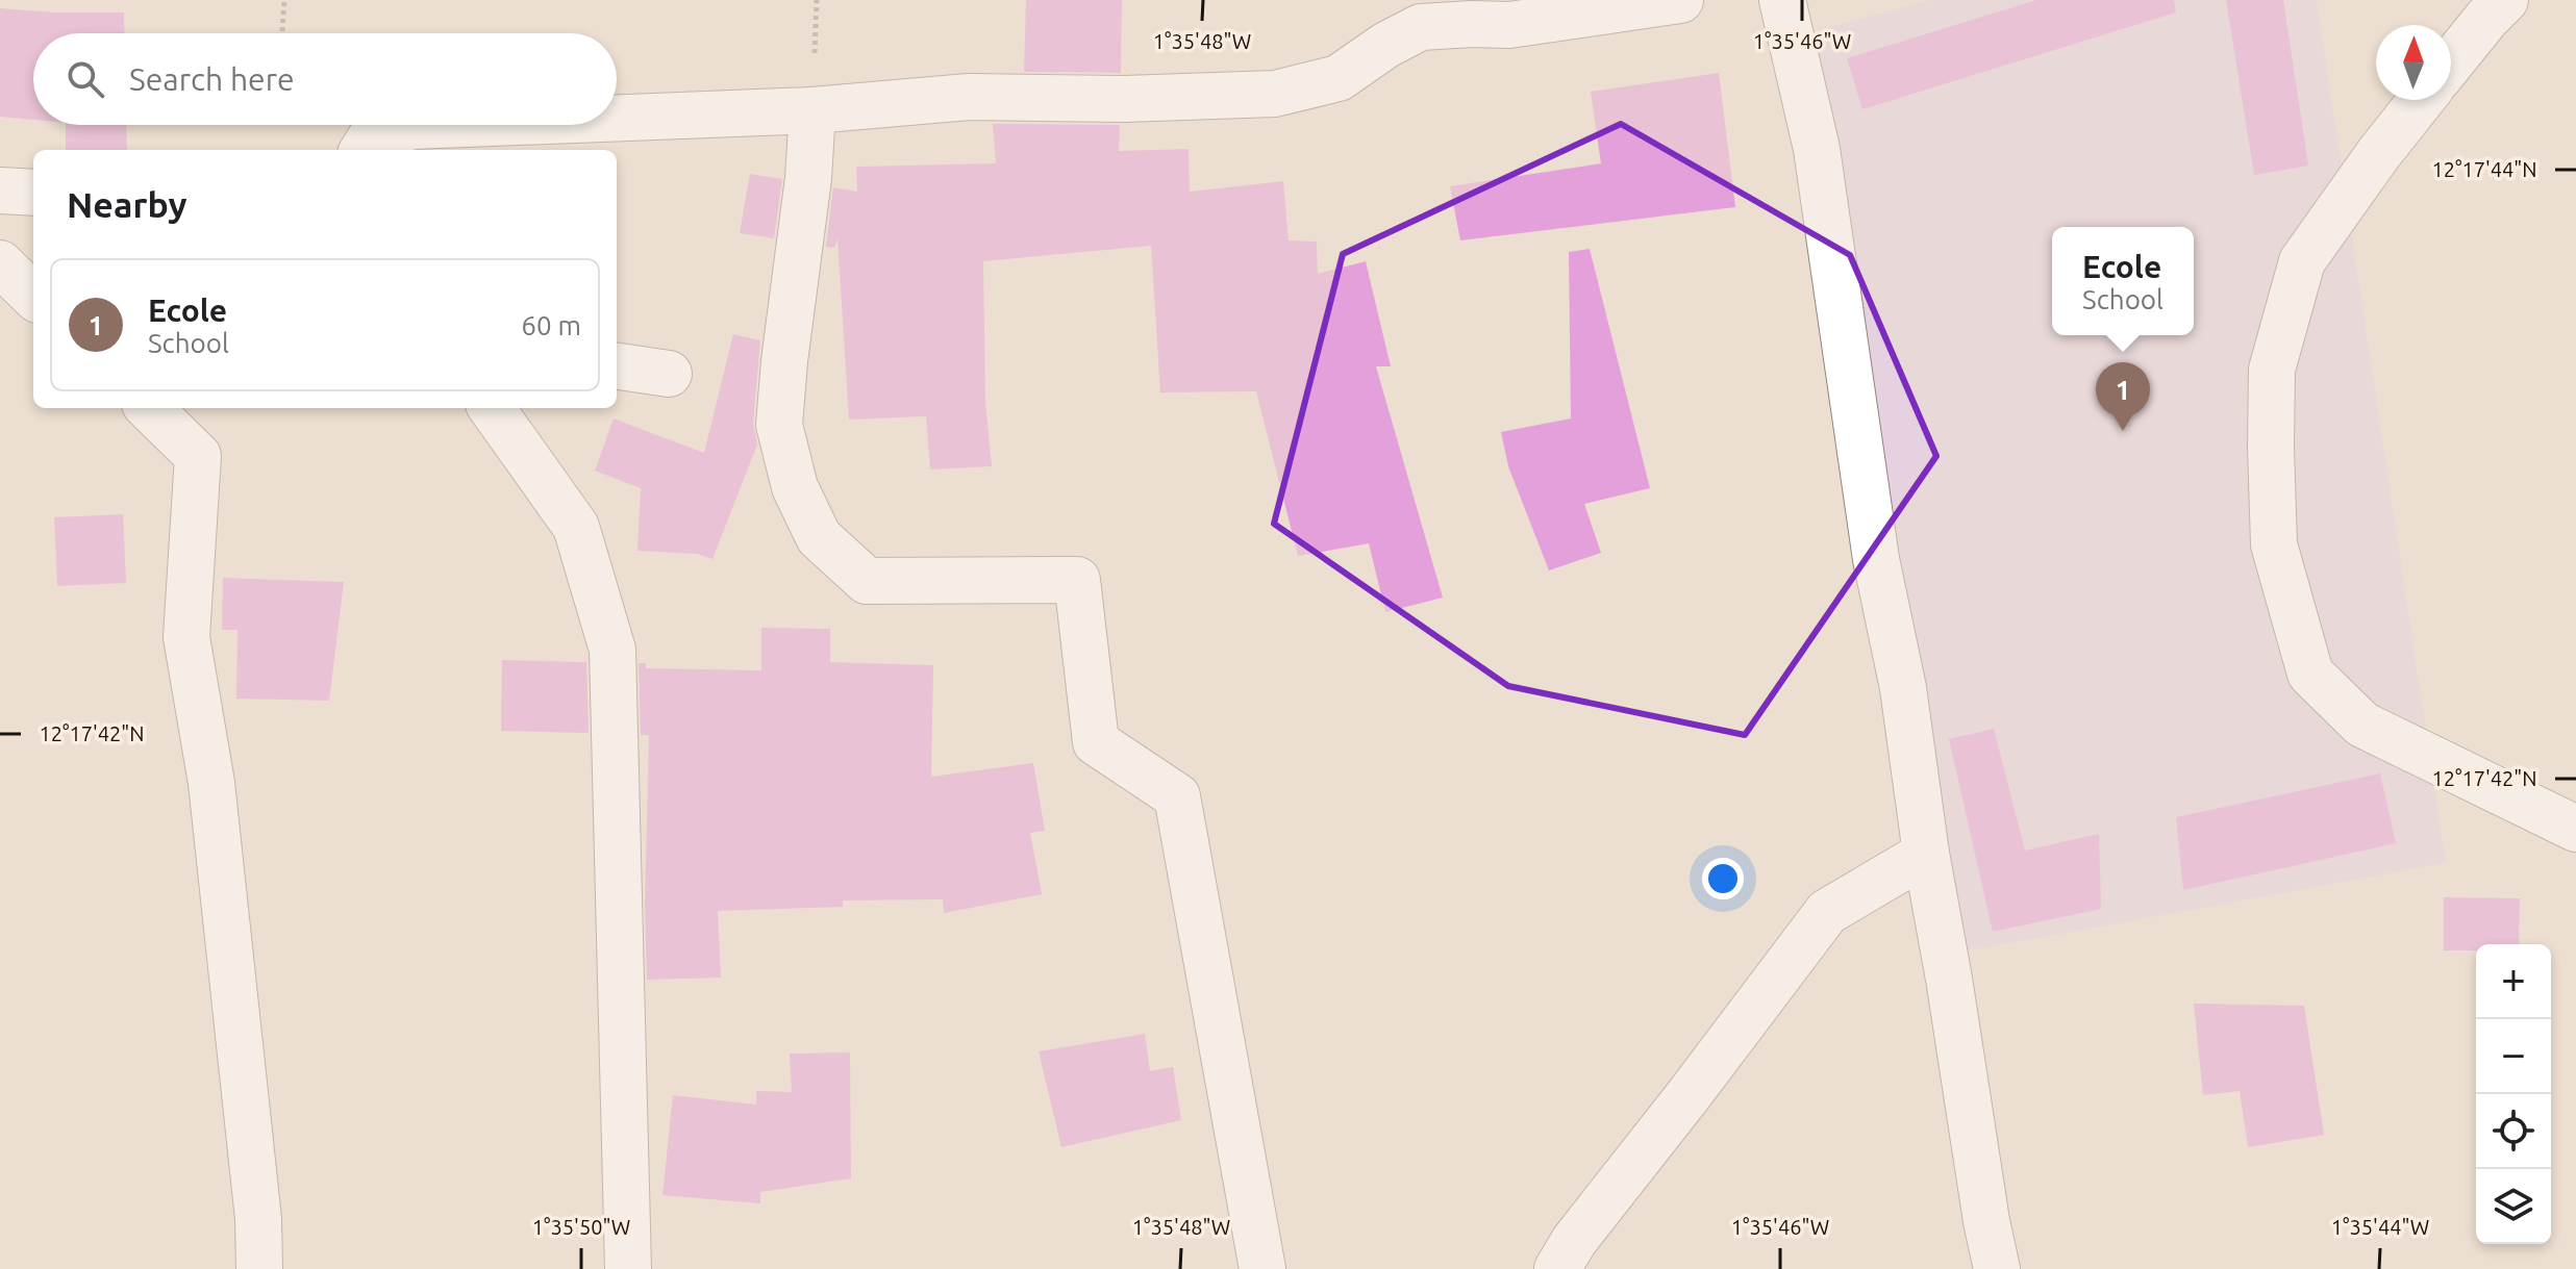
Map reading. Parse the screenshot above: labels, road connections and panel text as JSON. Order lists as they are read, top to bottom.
{
  "north": "top",
  "page": {
    "search": "Search here",
    "heading": "Nearby",
    "popup": ["Ecole", "School"],
    "list": [
      {
        "mark": "1",
        "name": "Ecole",
        "note": "School",
        "value": "60 m"
      }
    ],
    "pins": "1",
    "map_buttons": ["+", "−"]
  },
  "coordinates": [
    "1°35'48\"W",
    "1°35'46\"W",
    "12°17'44\"N",
    "12°17'42\"N",
    "1°35'50\"W",
    "1°35'44\"W"
  ]
}
